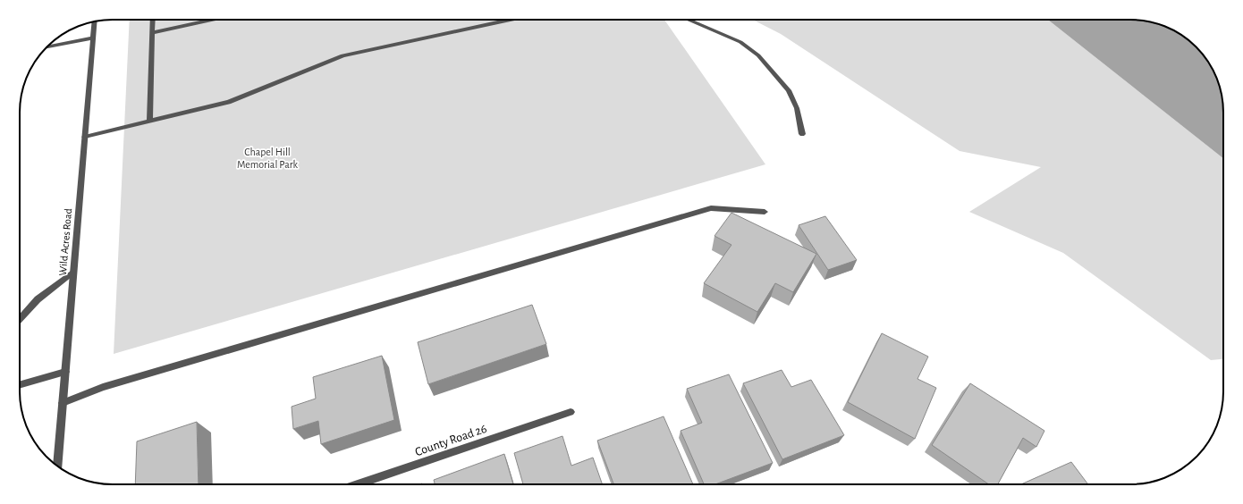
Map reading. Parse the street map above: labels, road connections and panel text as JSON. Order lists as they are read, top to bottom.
{
  "streets": {
    "street": ["Wild Acres Road", "County Road 26"]
  },
  "parks": ["Chapel Hill Memorial Park"]
}
